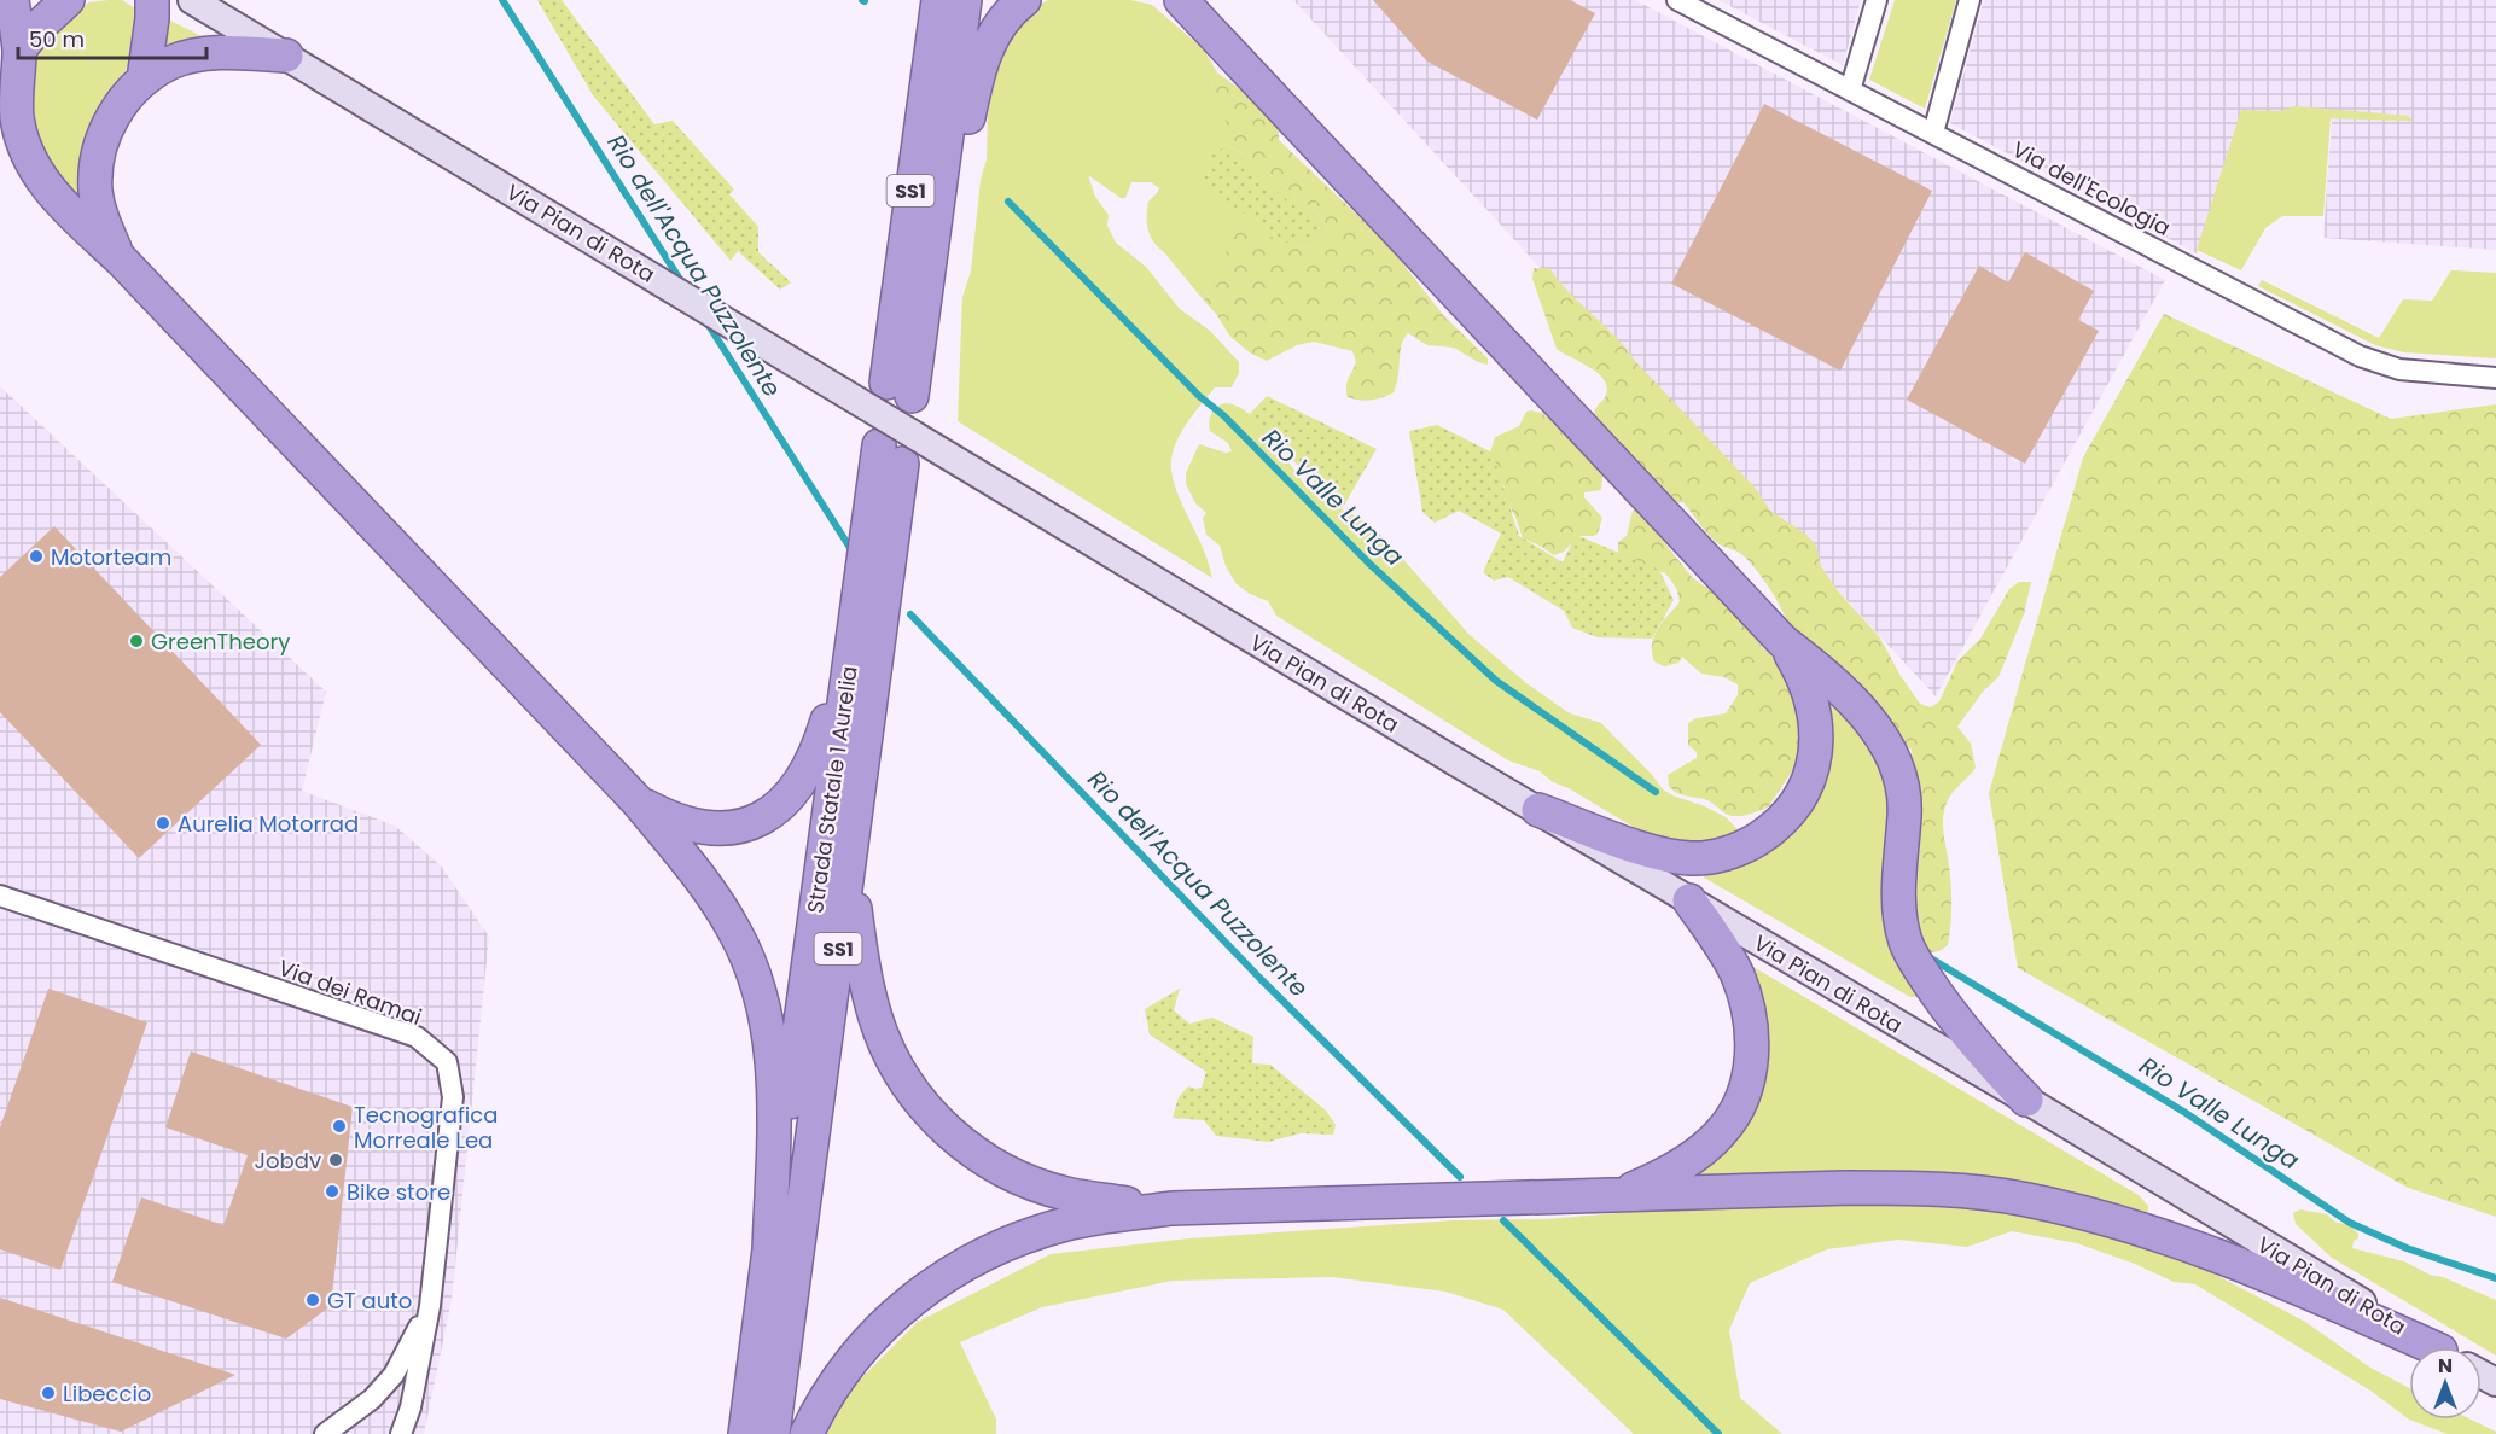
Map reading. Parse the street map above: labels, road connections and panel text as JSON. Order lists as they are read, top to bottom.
{
  "streets": {
    "highway": ["SS1", "Strada Statale 1 Aurelia"],
    "main road": ["Via Pian di Rota"],
    "street": ["Via dell'Ecologia", "Via dei Ramai"]
  },
  "water": ["Rio dell'Acqua Puzzolente", "Rio Valle Lunga"],
  "places": [
    "Motorteam",
    "GreenTheory",
    "Aurelia Motorrad",
    "Tecnografica Morreale Lea",
    "Jobdv",
    "Bike store",
    "GT auto",
    "Libeccio"
  ],
  "scale_bar": "50 m",
  "north": "top"
}
